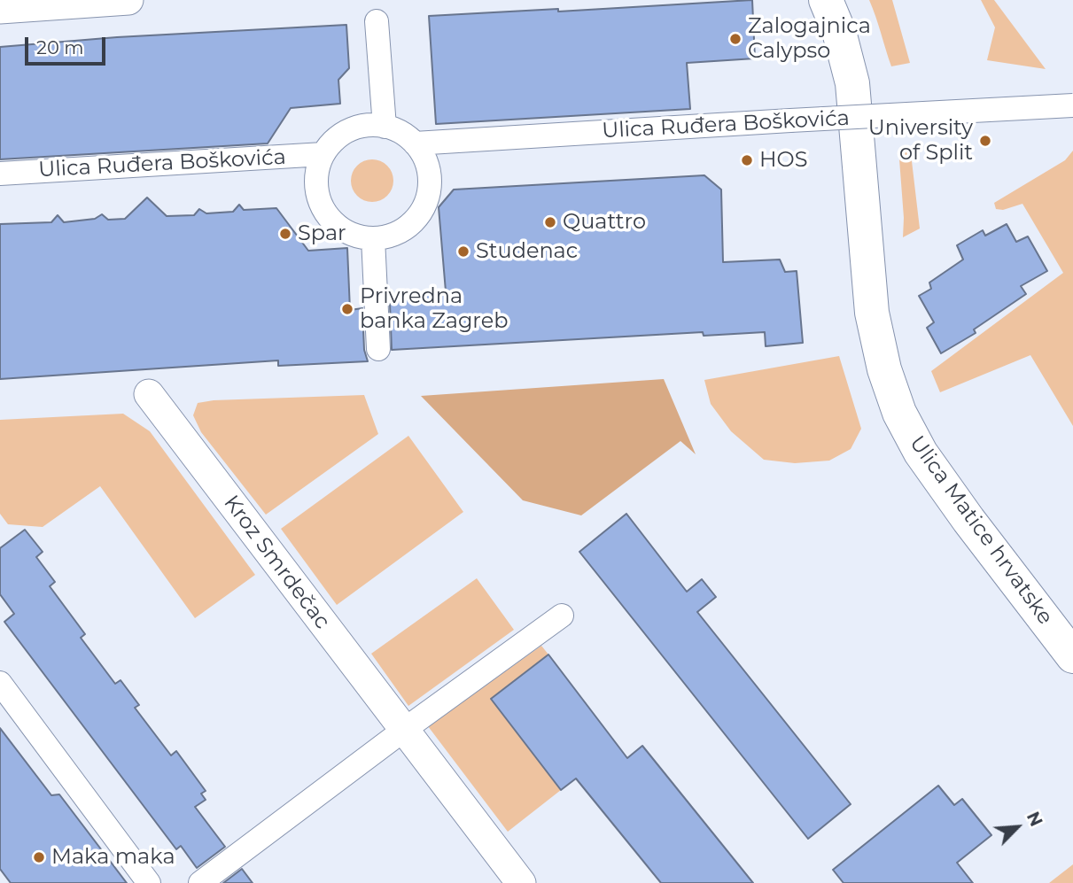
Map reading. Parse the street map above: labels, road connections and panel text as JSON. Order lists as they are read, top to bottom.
{
  "streets": {
    "street": ["Ulica Ruđera Boškovića", "Ulica Matice hrvatske", "Kroz Smrdečac"]
  },
  "places": [
    "Zalogajnica Calypso",
    "University of Split",
    "HOS",
    "Quattro",
    "Spar",
    "Studenac",
    "Privredna banka Zagreb",
    "Maka maka"
  ],
  "scale_bar": "20 m",
  "north": "top right"
}
